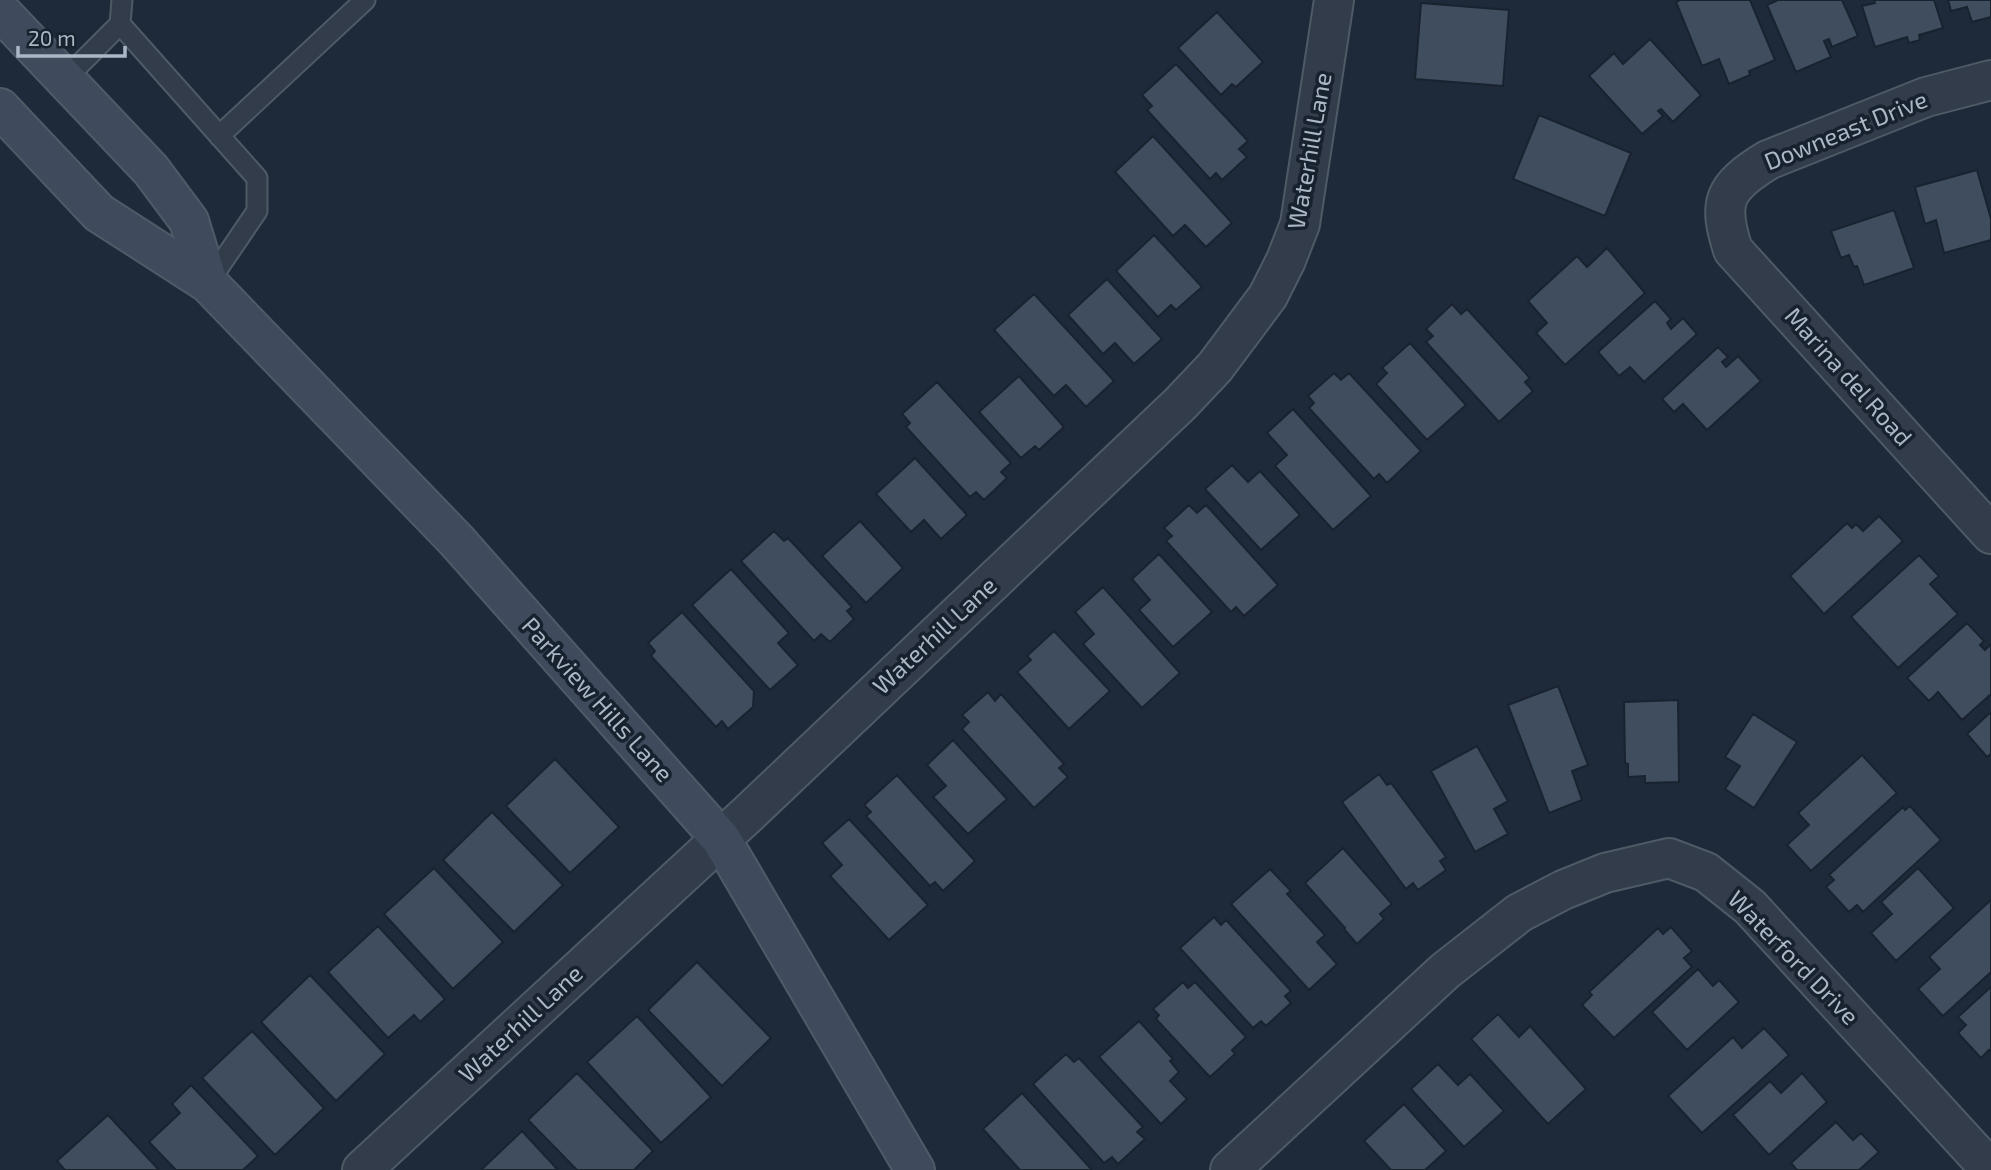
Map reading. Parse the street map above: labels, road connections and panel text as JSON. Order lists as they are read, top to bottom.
{
  "streets": {
    "street": [
      "Downeast Drive",
      "Waterhill Lane",
      "Marina del Road",
      "Parkview Hills Lane",
      "Waterford Drive"
    ]
  },
  "crossings": [
    ["Downeast Drive", "Marina del Road"],
    ["Waterhill Lane", "Parkview Hills Lane"]
  ],
  "scale_bar": "20 m"
}
